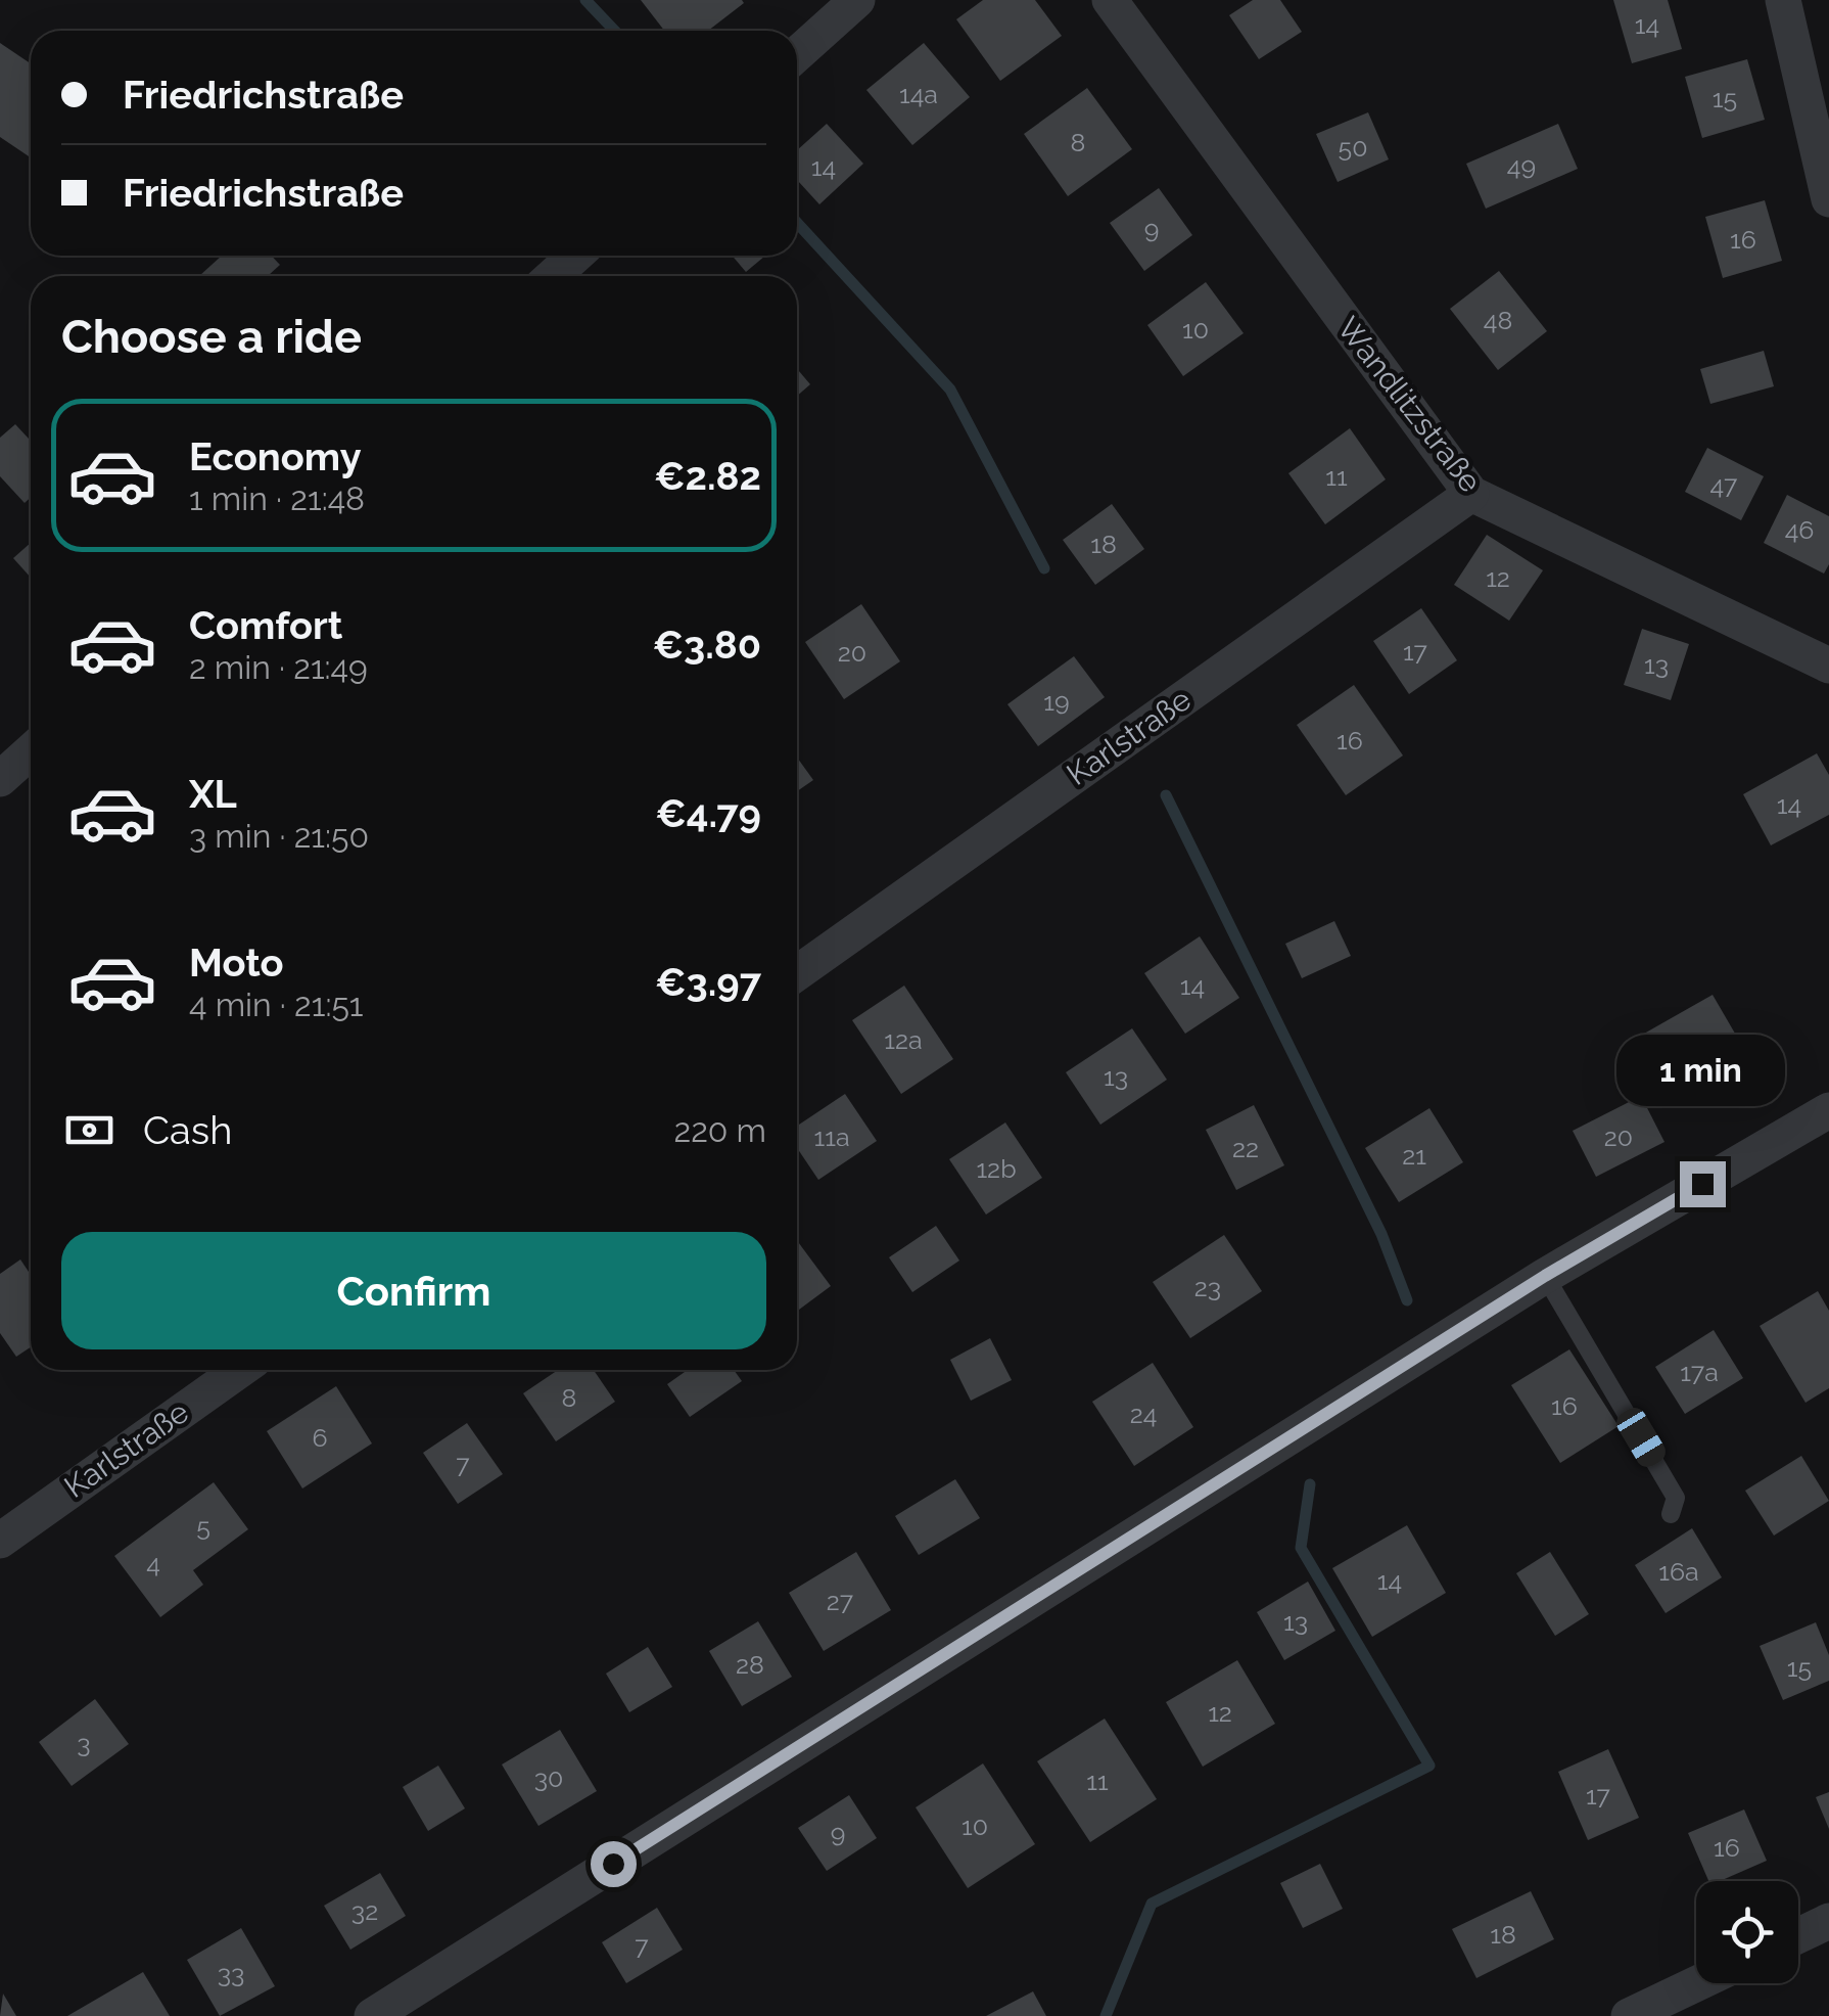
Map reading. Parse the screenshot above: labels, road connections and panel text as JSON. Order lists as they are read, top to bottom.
{
  "streets": {
    "street": ["Wandlitzstraße", "Karlstraße"]
  },
  "crossings": [
    ["Wandlitzstraße", "Karlstraße"]
  ],
  "house_numbers": [
    "14",
    "14a",
    "15",
    "8",
    "50",
    "49",
    "14",
    "9",
    "16",
    "48",
    "10",
    "11",
    "47",
    "46",
    "18",
    "12",
    "17",
    "20",
    "13",
    "19",
    "16",
    "14",
    "14",
    "12a",
    "13",
    "11a",
    "20",
    "22",
    "21",
    "12b",
    "23",
    "17a",
    "8",
    "16",
    "24",
    "6",
    "7",
    "5",
    "4",
    "16a",
    "14",
    "27",
    "13",
    "28",
    "15",
    "12",
    "3",
    "30",
    "11",
    "17",
    "10",
    "9",
    "16",
    "32",
    "18",
    "7",
    "33"
  ],
  "page": {
    "banner": ["Friedrichstraße", "Friedrichstraße"],
    "heading": "Choose a ride",
    "list": [
      {
        "name": "Economy",
        "note": "1 min · 21:48",
        "value": "€2.82"
      },
      {
        "name": "Comfort",
        "note": "2 min · 21:49",
        "value": "€3.80"
      },
      {
        "name": "XL",
        "note": "3 min · 21:50",
        "value": "€4.79"
      },
      {
        "name": "Moto",
        "note": "4 min · 21:51",
        "value": "€3.97"
      }
    ],
    "bubble": "1 min",
    "pay": ["Cash", "220 m"],
    "buttons": "Confirm"
  }
}
